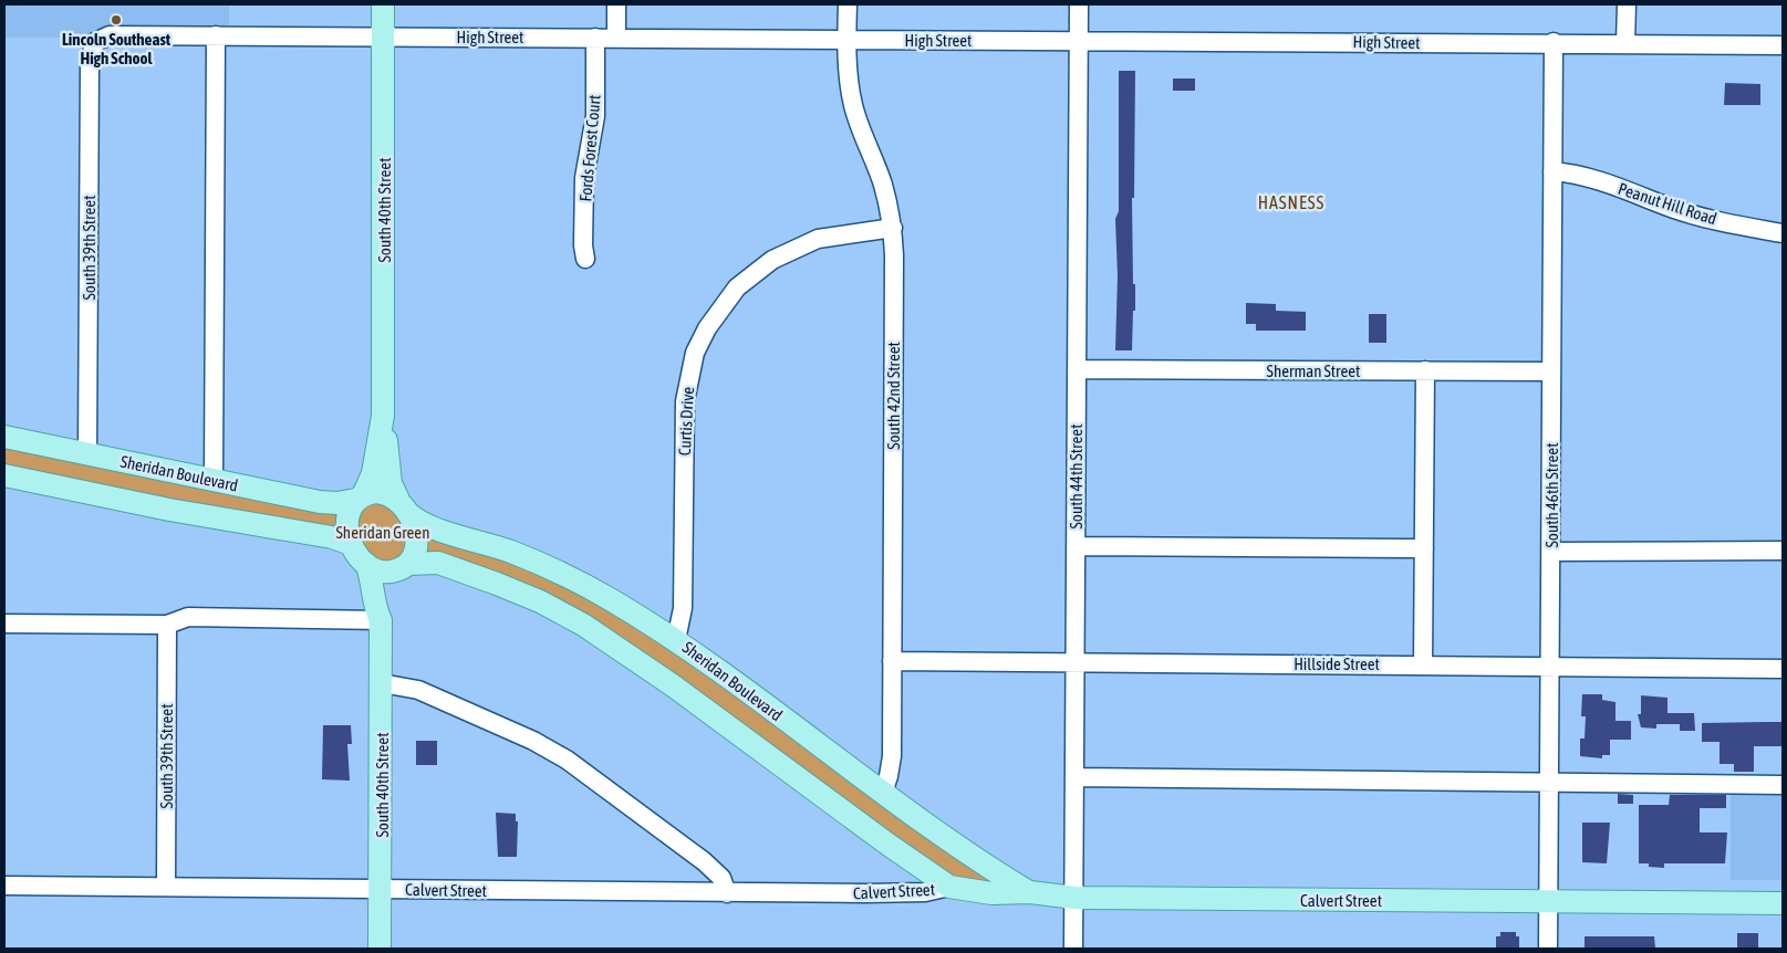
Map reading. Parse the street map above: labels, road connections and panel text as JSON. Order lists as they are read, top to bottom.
{
  "streets": {
    "main road": ["South 40th Street", "Sheridan Boulevard", "Calvert Street"],
    "street": [
      "High Street",
      "Fords Forest Court",
      "Peanut Hill Road",
      "South 39th Street",
      "Sherman Street",
      "South 42nd Street",
      "Curtis Drive",
      "South 44th Street",
      "South 46th Street",
      "Hillside Street"
    ]
  },
  "crossings": [
    ["High Street", "Fords Forest Court"],
    ["High Street", "South 40th Street"],
    ["High Street", "South 39th Street"],
    ["High Street", "South 42nd Street"],
    ["High Street", "South 44th Street"],
    ["High Street", "South 46th Street"],
    ["Peanut Hill Road", "South 46th Street"],
    ["South 40th Street", "Sheridan Boulevard"],
    ["South 40th Street", "Calvert Street"],
    ["South 39th Street", "Sheridan Boulevard"],
    ["South 39th Street", "Calvert Street"],
    ["Sherman Street", "South 44th Street"],
    ["Sherman Street", "South 46th Street"],
    ["South 42nd Street", "Curtis Drive"],
    ["South 42nd Street", "Sheridan Boulevard"],
    ["South 42nd Street", "Hillside Street"],
    ["Curtis Drive", "Sheridan Boulevard"],
    ["Sheridan Boulevard", "Calvert Street"],
    ["South 44th Street", "Hillside Street"],
    ["South 44th Street", "Calvert Street"],
    ["South 46th Street", "Hillside Street"],
    ["South 46th Street", "Calvert Street"]
  ],
  "districts": ["HASNESS"],
  "parks": ["Sheridan Green"],
  "places": ["Lincoln Southeast High School"]
}
